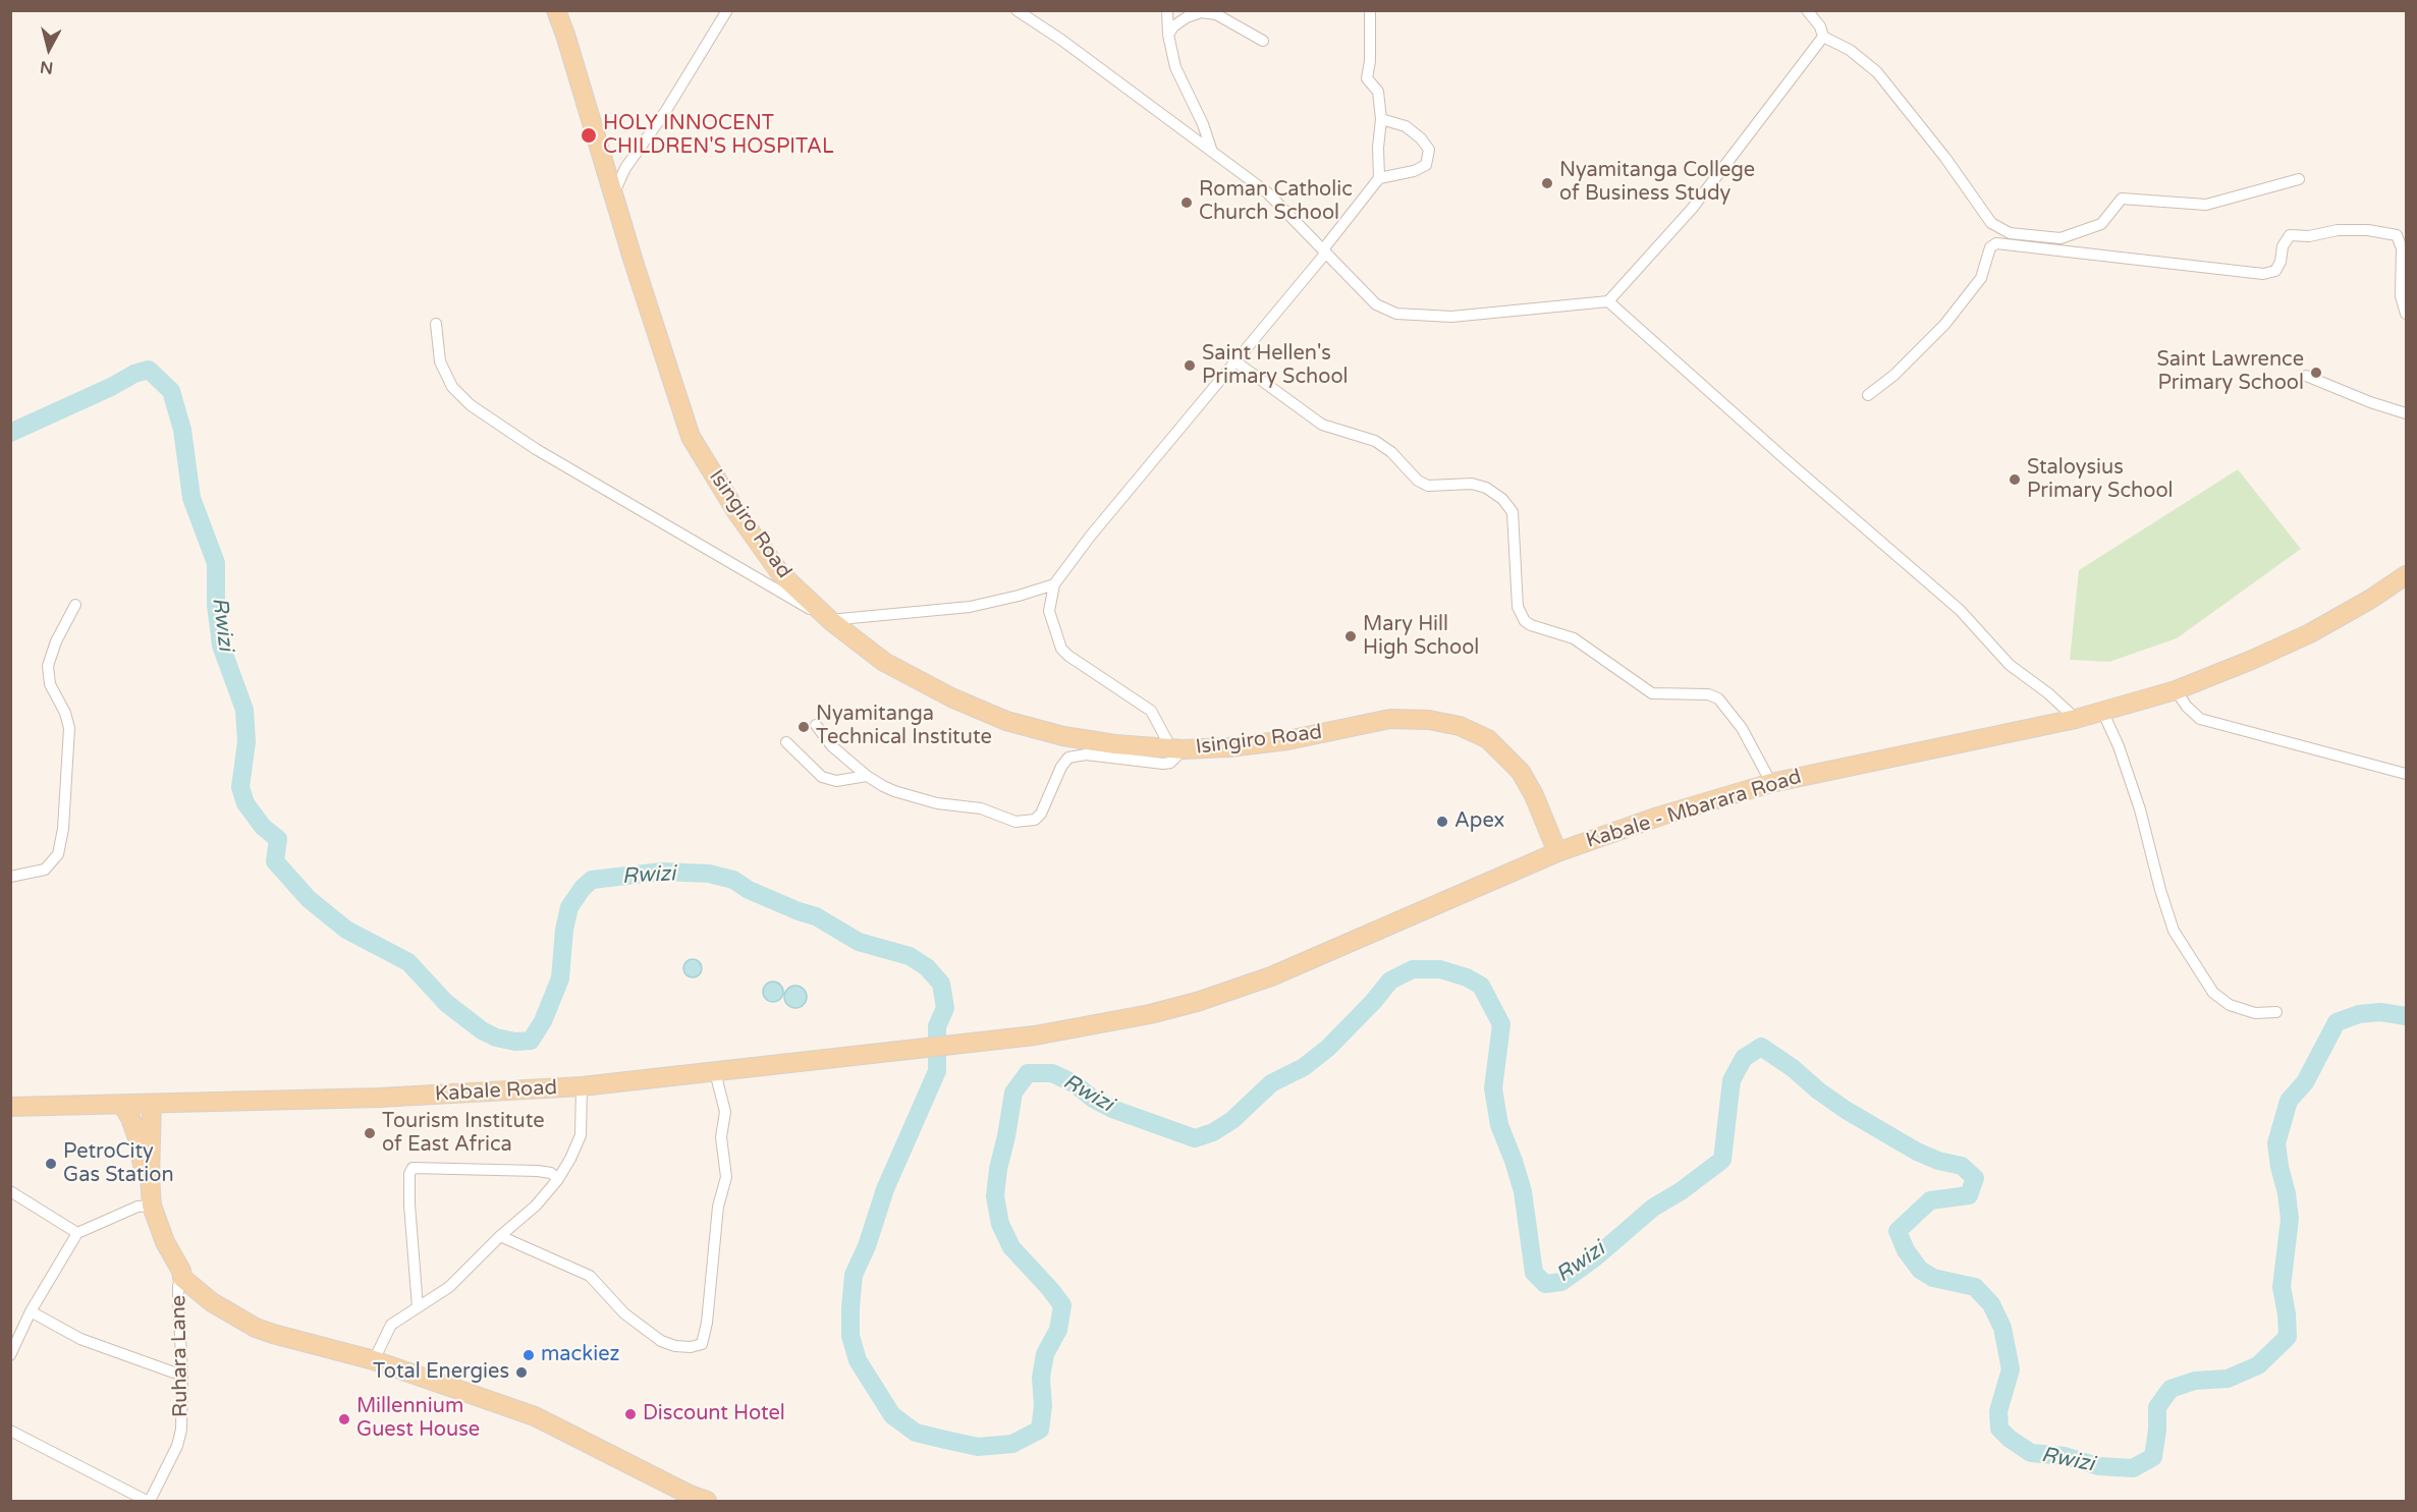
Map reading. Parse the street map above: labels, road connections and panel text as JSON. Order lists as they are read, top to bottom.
{
  "streets": {
    "main road": ["Isingiro Road", "Kabale - Mbarara Road", "Kabale Road"],
    "street": ["Ruhara Lane"]
  },
  "crossings": [
    ["Isingiro Road", "Kabale - Mbarara Road"],
    ["Kabale - Mbarara Road", "Kabale Road"]
  ],
  "water": ["Rwizi"],
  "places": [
    "HOLY INNOCENT CHILDREN'S HOSPITAL",
    "Nyamitanga College of Business Study",
    "Roman Catholic Church School",
    "Saint Hellen's Primary School",
    "Saint Lawrence Primary School",
    "Staloysius Primary School",
    "Mary Hill High School",
    "Nyamitanga Technical Institute",
    "Apex",
    "Tourism Institute of East Africa",
    "PetroCity Gas Station",
    "mackiez",
    "Total Energies",
    "Discount Hotel",
    "Millennium Guest House"
  ],
  "north": "bottom"
}
